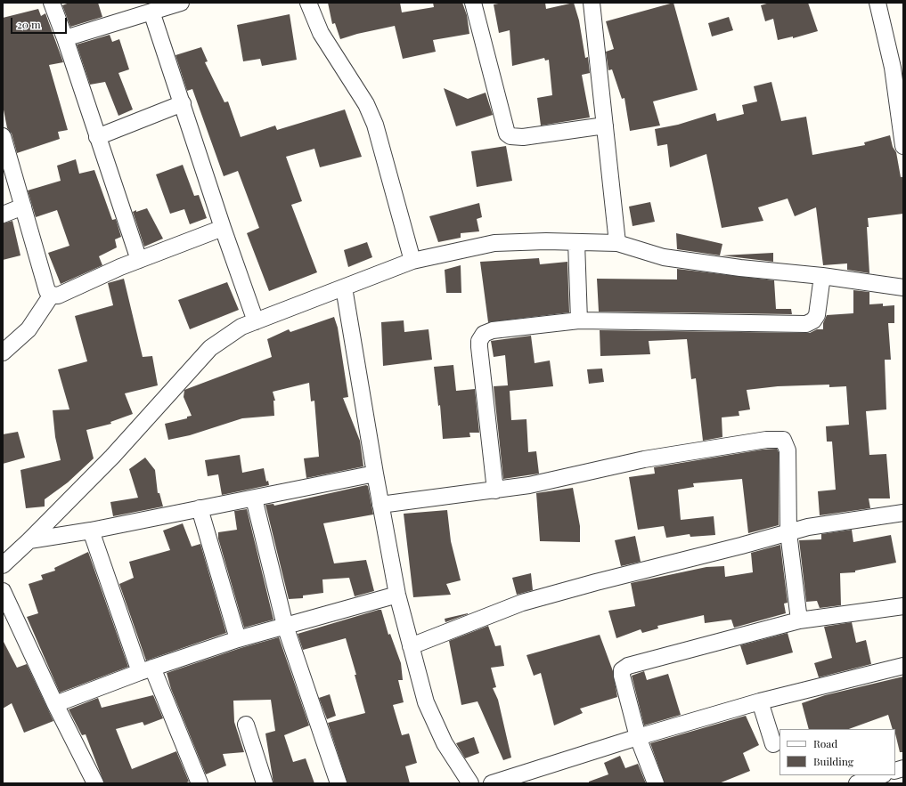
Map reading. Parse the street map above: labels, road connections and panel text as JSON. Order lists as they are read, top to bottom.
{
  "legend": ["Road", "Building"],
  "scale_bar": "20 m"
}
